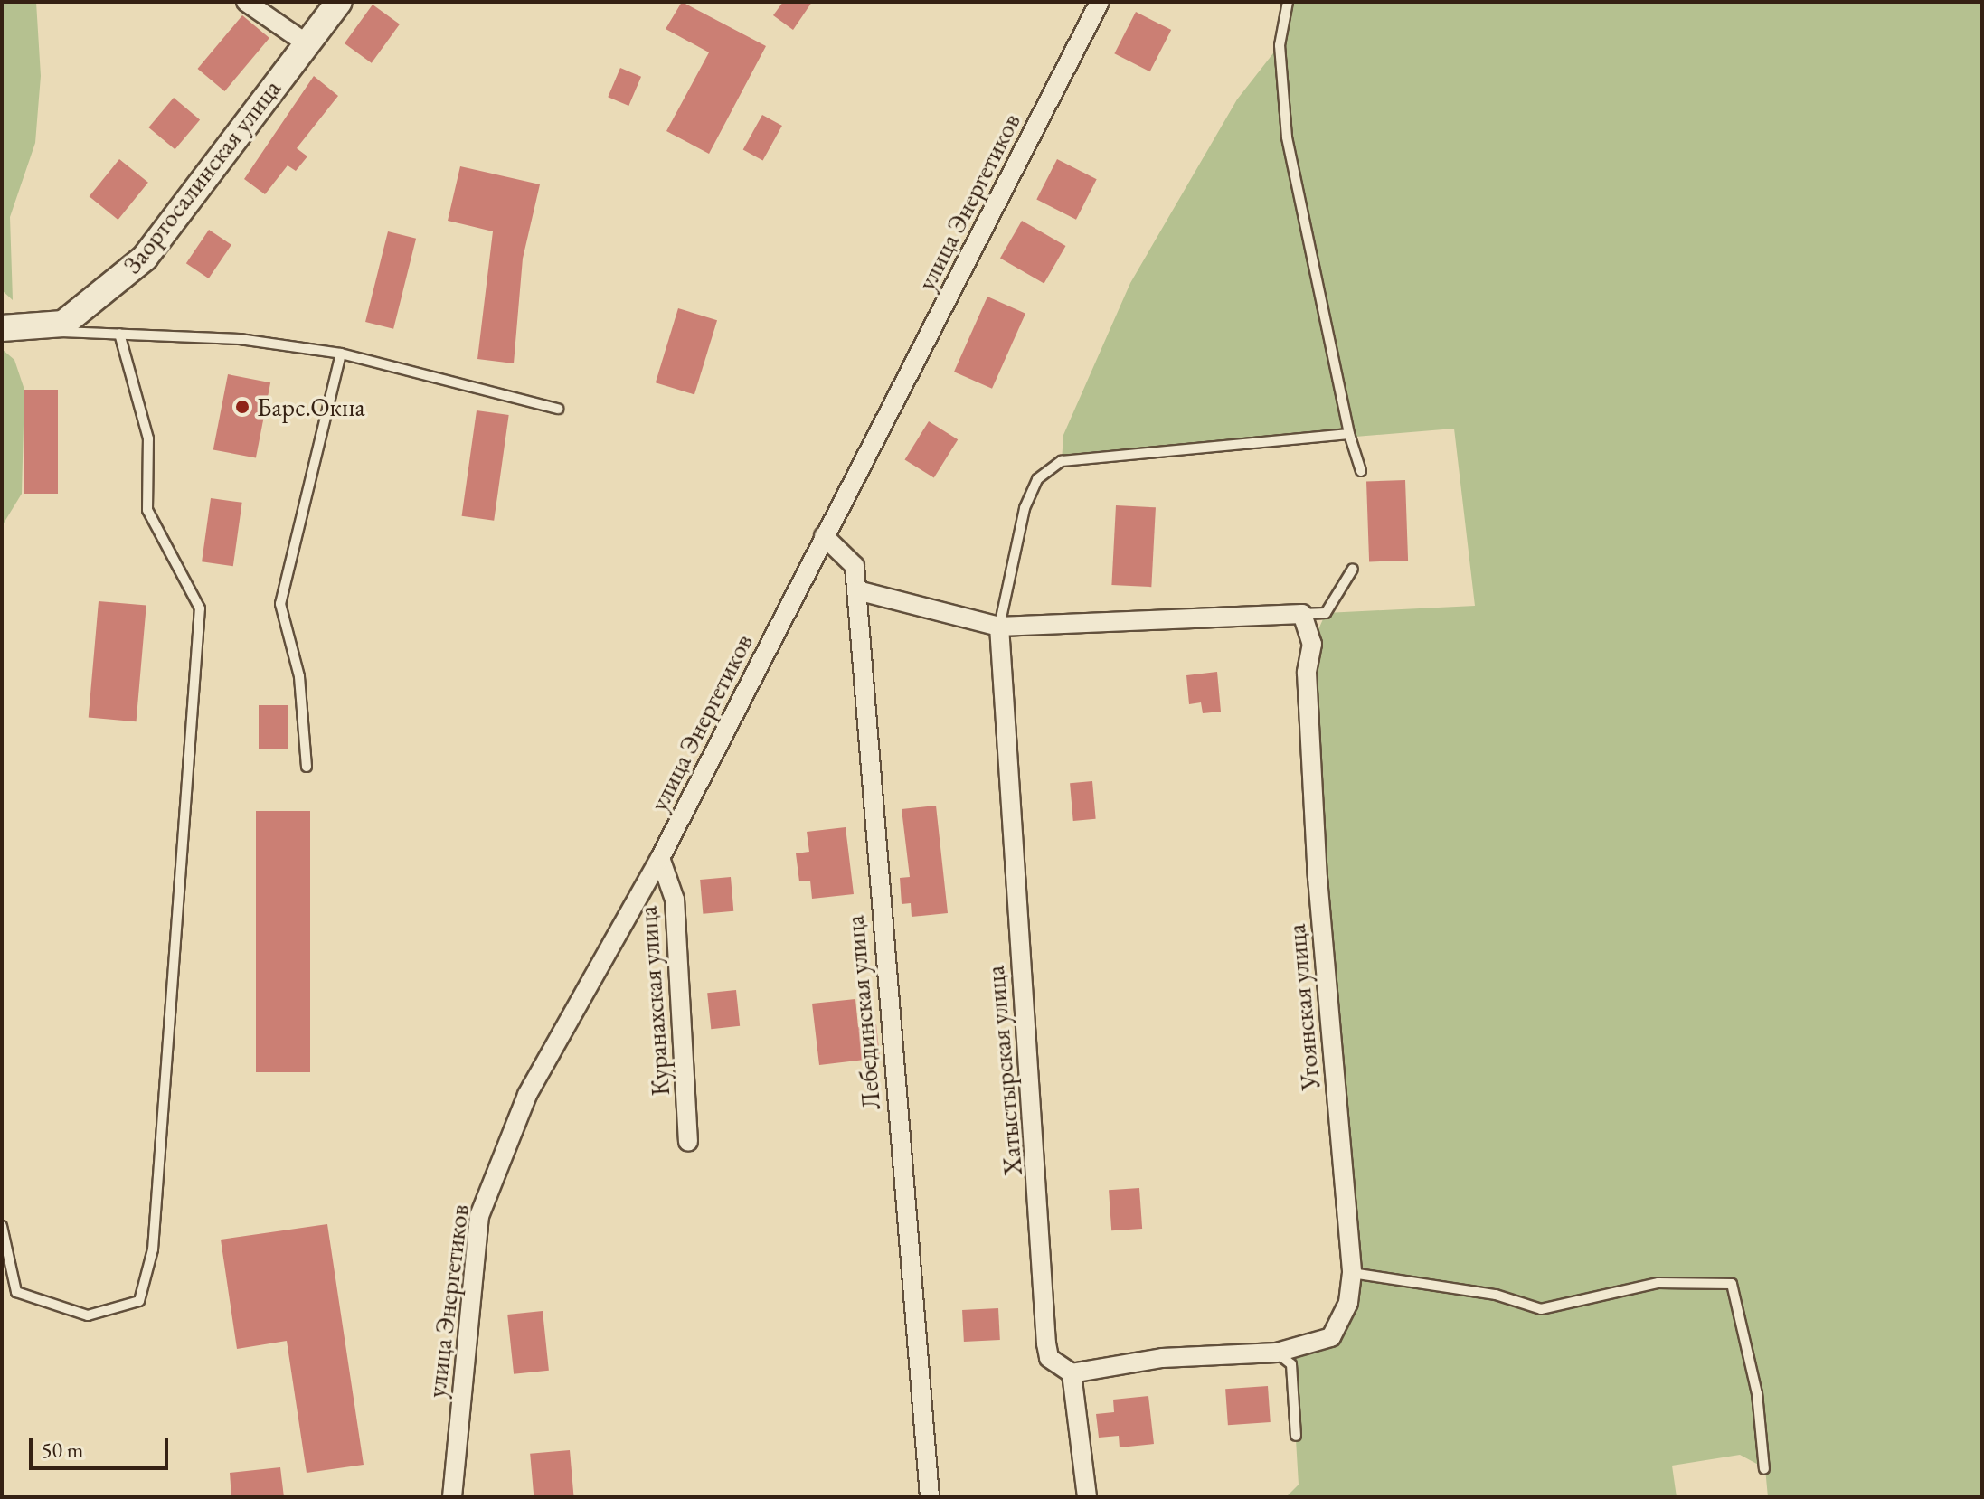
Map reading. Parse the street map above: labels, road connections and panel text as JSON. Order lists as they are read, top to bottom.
{
  "streets": {
    "street": [
      "Заортосалинская улица",
      "улица Энергетиков",
      "Куранахская улица",
      "Угоянская улица",
      "Лебединская улица",
      "Хатыстырская улица"
    ]
  },
  "crossings": [
    ["улица Энергетиков", "Куранахская улица"],
    ["улица Энергетиков", "Лебединская улица"],
    ["Угоянская улица", "Хатыстырская улица"]
  ],
  "places": ["Барс.Окна"],
  "scale_bar": "50 m"
}
